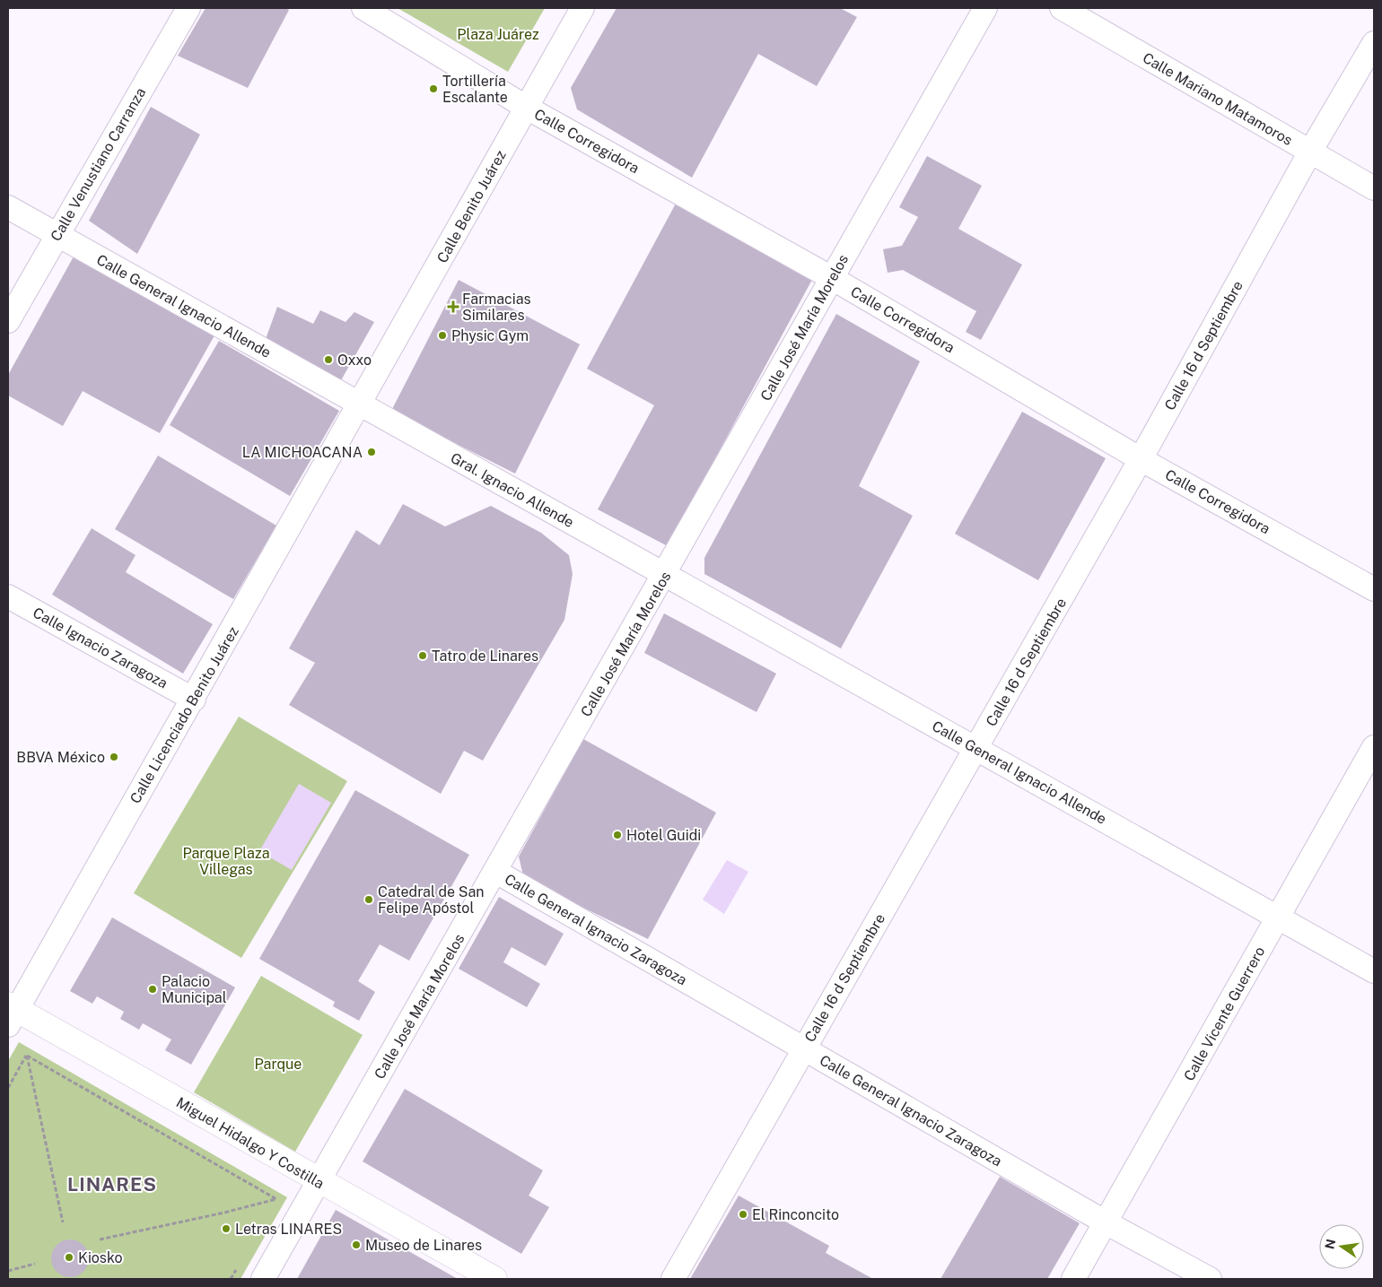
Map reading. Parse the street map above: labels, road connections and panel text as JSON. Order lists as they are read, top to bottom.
{
  "streets": {
    "main road": ["Miguel Hidalgo Y Costilla"],
    "street": [
      "Calle Mariano Matamoros",
      "Calle Corregidora",
      "Calle Venustiano Carranza",
      "Calle Benito Juárez",
      "Calle General Ignacio Allende",
      "Calle José María Morelos",
      "Calle 16 d Septiembre",
      "Gral. Ignacio Allende",
      "Calle Ignacio Zaragoza",
      "Calle Licenciado Benito Juárez",
      "Calle General Ignacio Zaragoza",
      "Calle Vicente Guerrero"
    ]
  },
  "crossings": [
    ["Calle Mariano Matamoros", "Calle 16 d Septiembre"],
    ["Calle Corregidora", "Calle Benito Juárez"],
    ["Calle Corregidora", "Calle José María Morelos"],
    ["Calle Corregidora", "Calle 16 d Septiembre"],
    ["Calle Venustiano Carranza", "Calle General Ignacio Allende"],
    ["Calle Benito Juárez", "Calle General Ignacio Allende"],
    ["Calle Benito Juárez", "Gral. Ignacio Allende"],
    ["Calle Benito Juárez", "Calle Licenciado Benito Juárez"],
    ["Calle General Ignacio Allende", "Calle José María Morelos"],
    ["Calle General Ignacio Allende", "Calle 16 d Septiembre"],
    ["Calle General Ignacio Allende", "Gral. Ignacio Allende"],
    ["Calle General Ignacio Allende", "Calle Licenciado Benito Juárez"],
    ["Calle General Ignacio Allende", "Calle Vicente Guerrero"],
    ["Calle José María Morelos", "Gral. Ignacio Allende"],
    ["Calle José María Morelos", "Calle General Ignacio Zaragoza"],
    ["Calle José María Morelos", "Miguel Hidalgo Y Costilla"],
    ["Calle 16 d Septiembre", "Calle General Ignacio Zaragoza"],
    ["Gral. Ignacio Allende", "Calle Licenciado Benito Juárez"],
    ["Calle Ignacio Zaragoza", "Calle Licenciado Benito Juárez"],
    ["Calle Licenciado Benito Juárez", "Miguel Hidalgo Y Costilla"],
    ["Calle General Ignacio Zaragoza", "Calle Vicente Guerrero"]
  ],
  "districts": ["LINARES"],
  "parks": ["Plaza Juárez", "Parque Plaza Villegas", "Parque"],
  "places": {
    "other": [
      "Tortillería Escalante",
      "Physic Gym",
      "Oxxo",
      "LA MICHOACANA",
      "Tatro de Linares",
      "BBVA México",
      "Hotel Guidi",
      "Catedral de San Felipe Apóstol",
      "Palacio Municipal",
      "El Rinconcito",
      "Letras LINARES",
      "Museo de Linares",
      "Kiosko"
    ],
    "health": ["Farmacias Similares"]
  },
  "north": "left"
}
